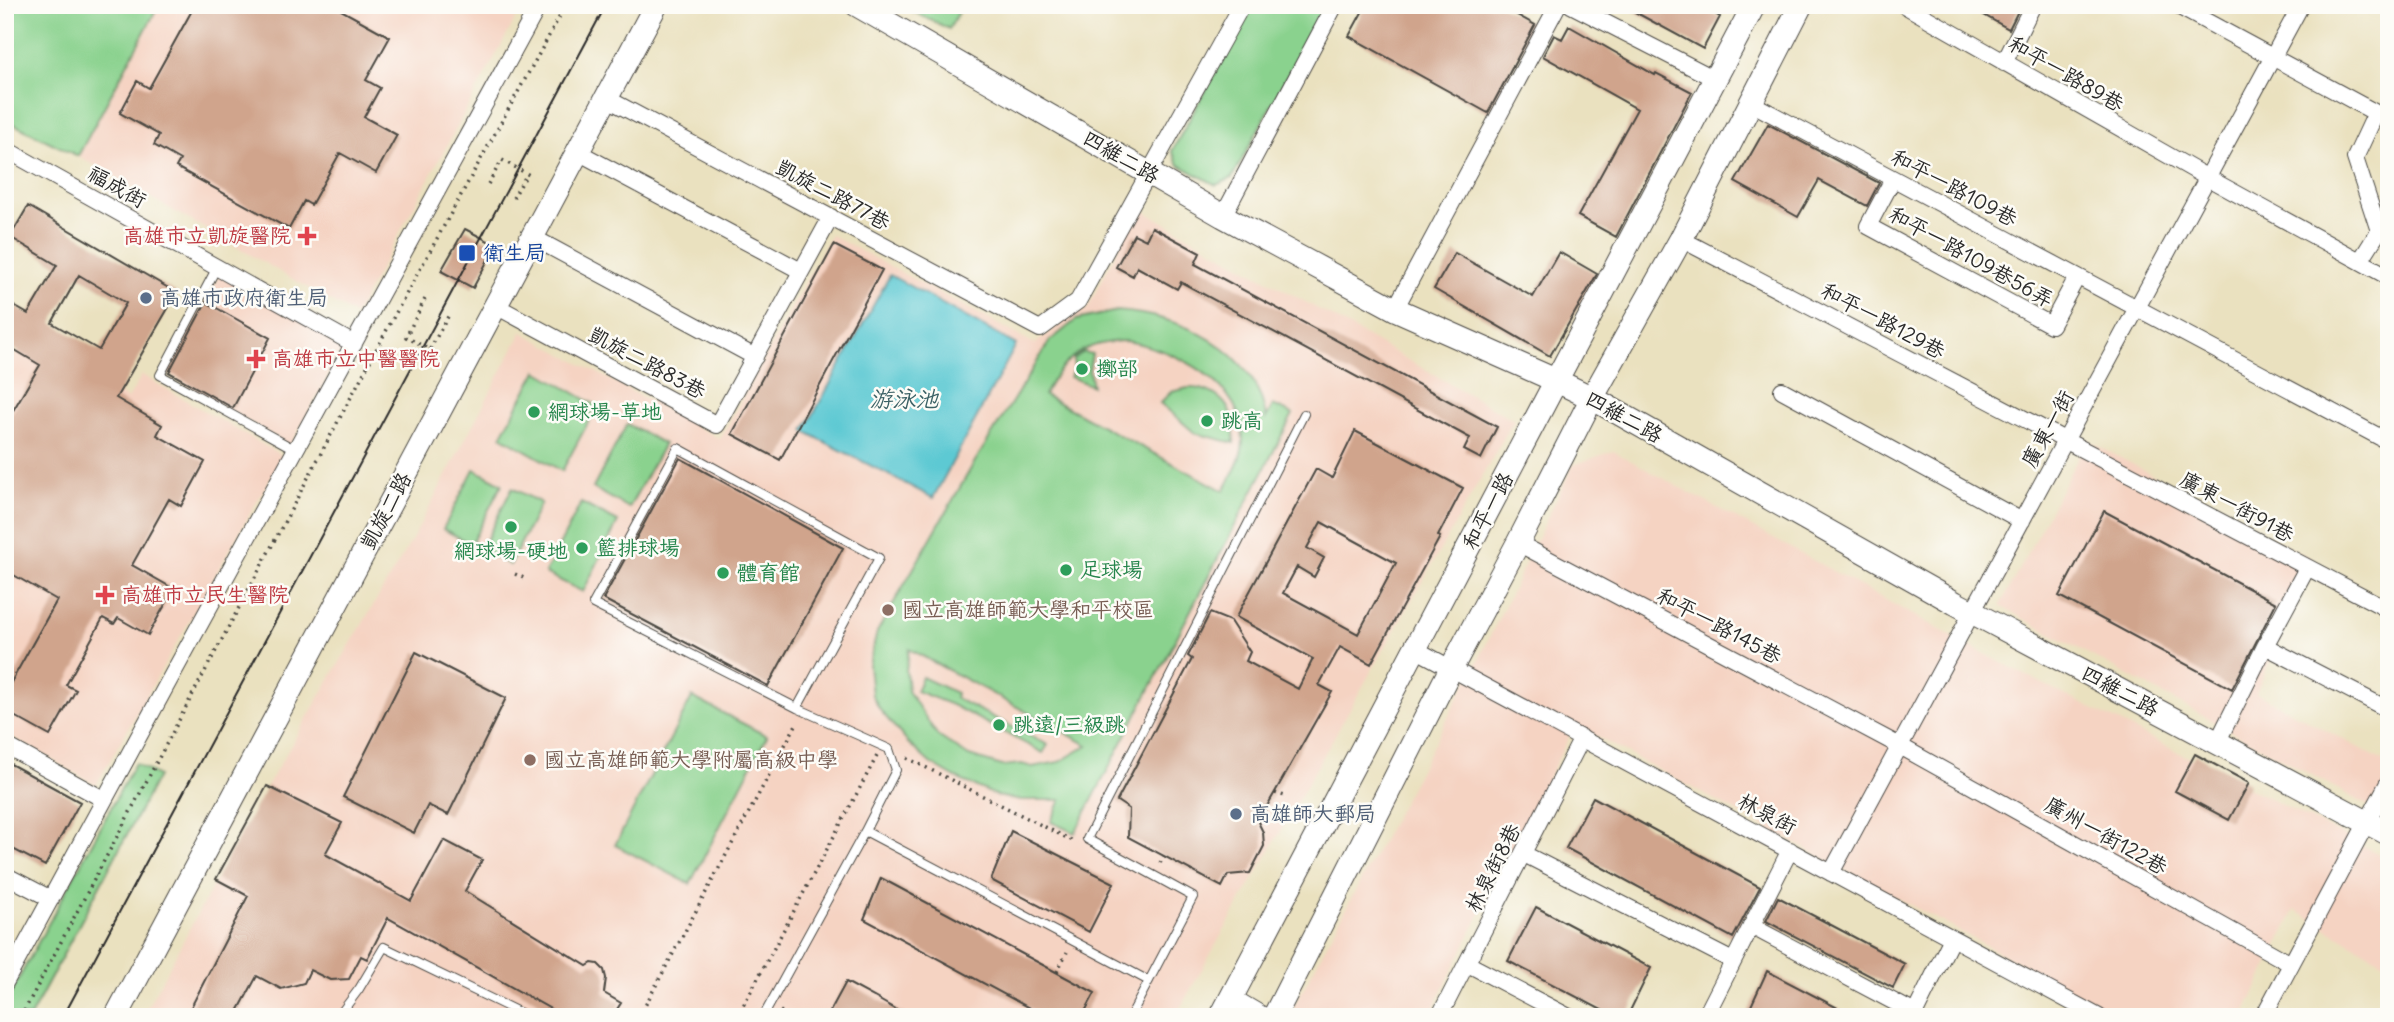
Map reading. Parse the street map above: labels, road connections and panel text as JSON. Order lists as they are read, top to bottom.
{
  "streets": {
    "street": [
      "和平一路89巷",
      "四維二路",
      "福成街",
      "和平一路109巷",
      "凱旋二路77巷",
      "和平一路109巷56弄",
      "和平一路129巷",
      "凱旋二路83巷",
      "廣東一街",
      "廣東一街91巷",
      "凱旋二路",
      "和平一路",
      "和平一路145巷",
      "林泉街",
      "廣州一街122巷",
      "林泉街8巷"
    ]
  },
  "crossings": [
    ["和平一路89巷", "廣東一街"],
    ["四維二路", "凱旋二路77巷"],
    ["四維二路", "廣東一街"],
    ["四維二路", "和平一路"],
    ["和平一路109巷", "和平一路109巷56弄"],
    ["和平一路109巷", "廣東一街"],
    ["和平一路109巷", "和平一路"],
    ["凱旋二路77巷", "凱旋二路83巷"],
    ["凱旋二路77巷", "凱旋二路"],
    ["和平一路129巷", "廣東一街"],
    ["和平一路129巷", "廣東一街91巷"],
    ["和平一路129巷", "和平一路"],
    ["凱旋二路83巷", "凱旋二路"],
    ["廣東一街", "廣東一街91巷"],
    ["廣東一街", "和平一路145巷"],
    ["廣東一街", "林泉街"],
    ["廣東一街", "廣州一街122巷"],
    ["和平一路", "和平一路145巷"],
    ["和平一路", "林泉街"],
    ["和平一路145巷", "廣州一街122巷"],
    ["林泉街", "林泉街8巷"]
  ],
  "water": ["游泳池"],
  "places": {
    "health": ["高雄市立凱旋醫院", "高雄市立中醫醫院", "高雄市立民生醫院"],
    "transit": ["衛生局"],
    "other": [
      "高雄市政府衛生局",
      "擲部",
      "網球場-草地",
      "跳高",
      "網球場-硬地",
      "籃排球場",
      "足球場",
      "體育館",
      "國立高雄師範大學和平校區",
      "跳遠/三級跳",
      "國立高雄師範大學附屬高級中學",
      "高雄師大郵局"
    ]
  }
}
